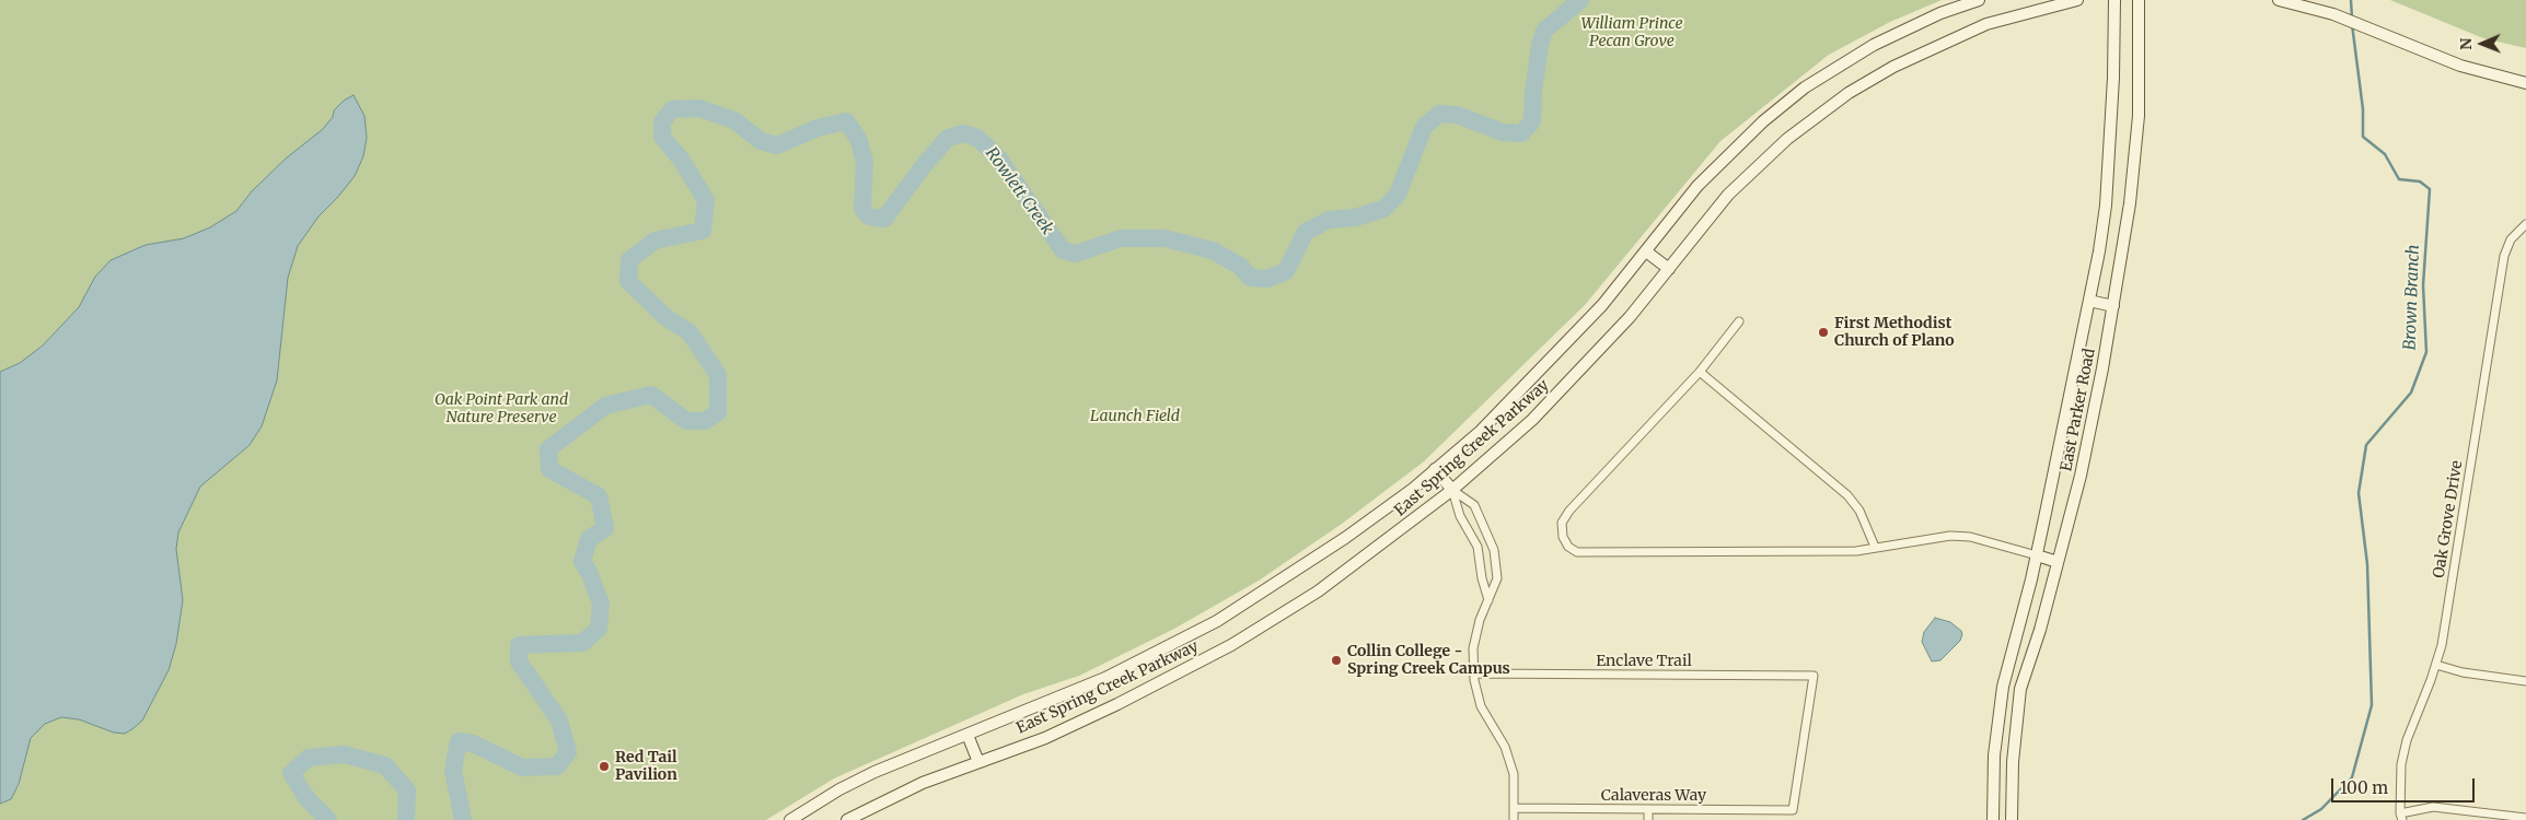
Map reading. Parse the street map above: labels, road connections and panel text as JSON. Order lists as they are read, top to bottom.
{
  "streets": {
    "main road": ["East Parker Road", "East Spring Creek Parkway"],
    "street": ["Oak Grove Drive", "Enclave Trail", "Calaveras Way"]
  },
  "crossings": [
    ["Enclave Trail", "Calaveras Way"]
  ],
  "water": ["Rowlett Creek", "Brown Branch"],
  "parks": ["William Prince Pecan Grove", "Oak Point Park and Nature Preserve", "Launch Field"],
  "places": ["First Methodist Church of Plano", "Collin College - Spring Creek Campus", "Red Tail Pavilion"],
  "scale_bar": "100 m",
  "north": "left"
}
